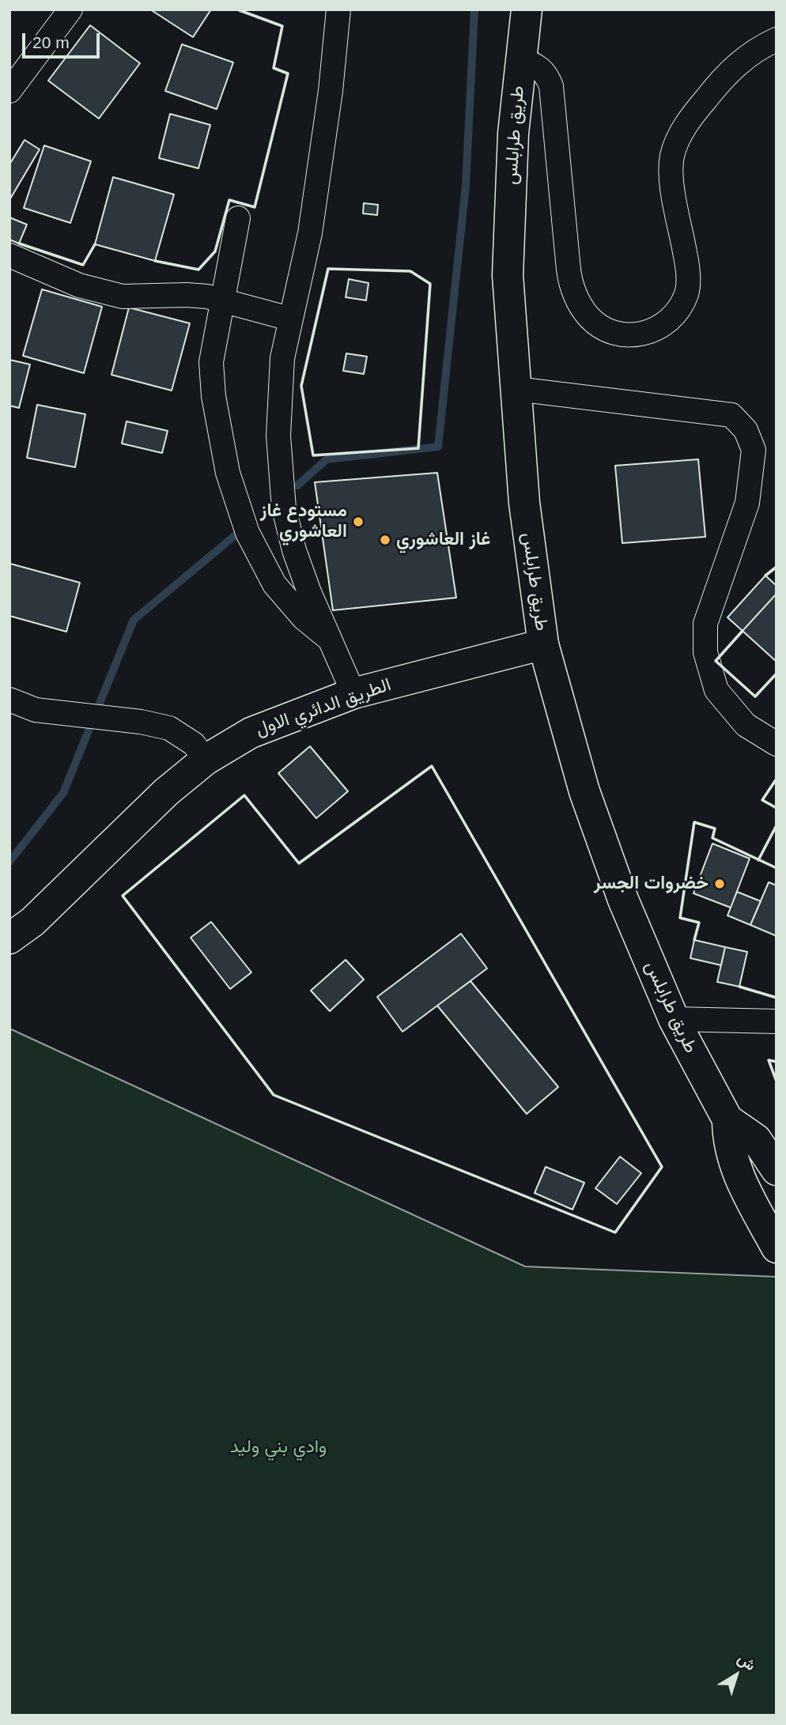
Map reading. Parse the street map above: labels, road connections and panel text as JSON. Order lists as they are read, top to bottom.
{
  "streets": {
    "main road": ["طريق طرابلس", "الطريق الدائري الاول"]
  },
  "crossings": [
    ["طريق طرابلس", "الطريق الدائري الاول"]
  ],
  "parks": ["وادي بني وليد"],
  "places": ["مستودع غاز العاشوري", "غاز العاشوري", "خضروات الجسر"],
  "scale_bar": "20 m",
  "north": "top right"
}
